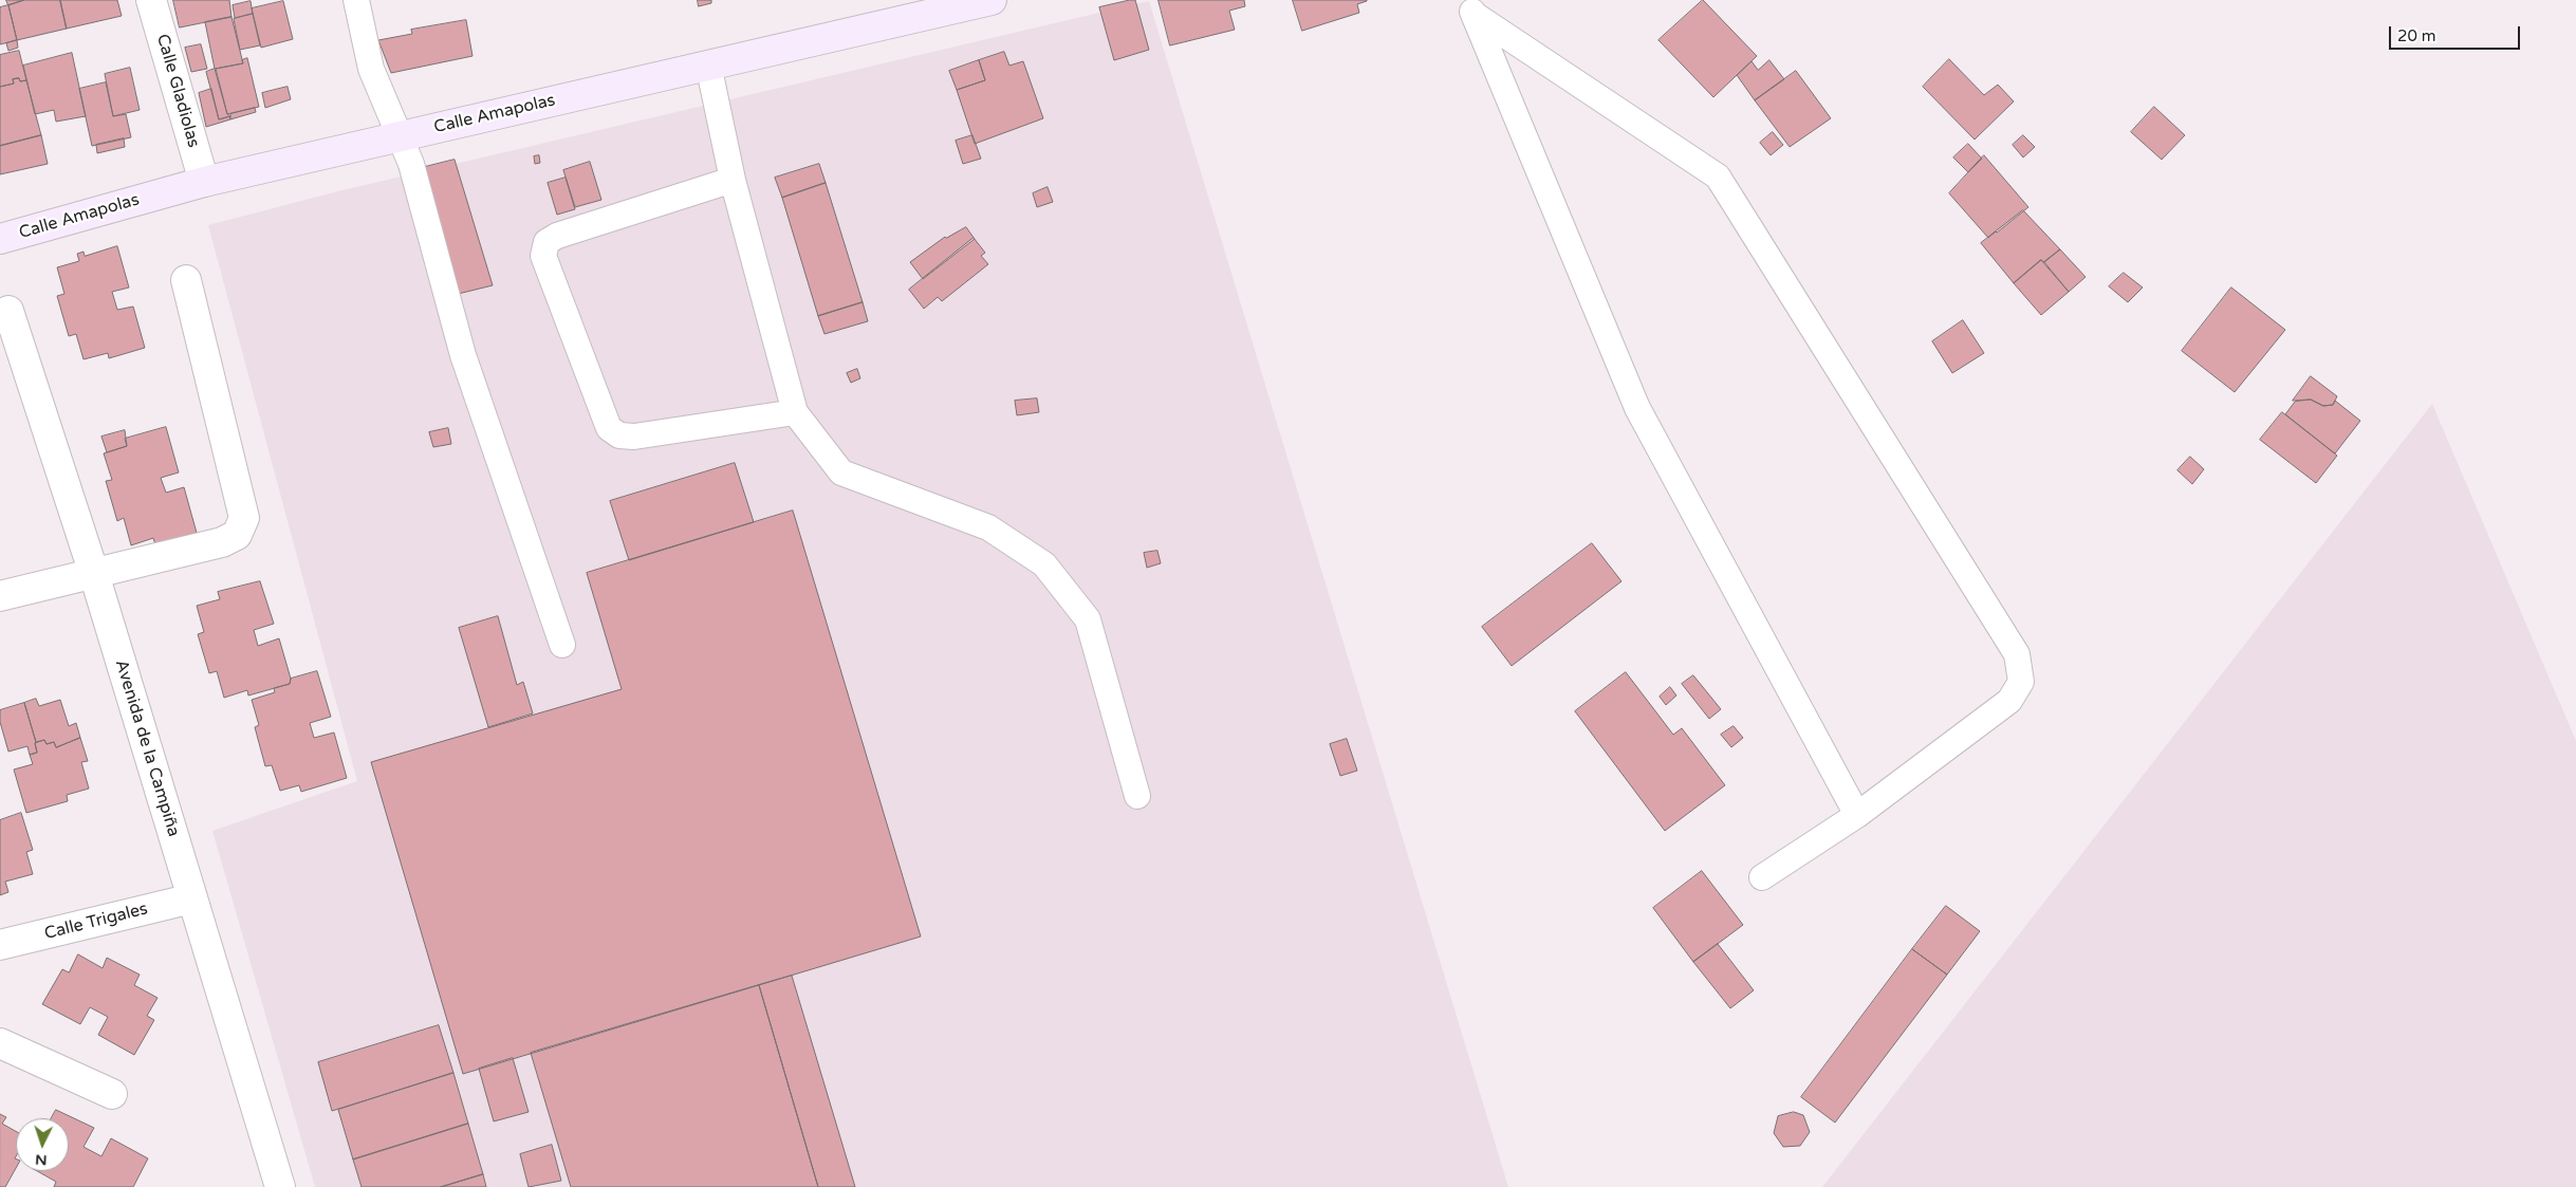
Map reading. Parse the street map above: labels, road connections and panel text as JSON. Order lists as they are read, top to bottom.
{
  "streets": {
    "street": [
      "Calle Gladiolas",
      "Calle Amapolas",
      "Avenida de la Campiña",
      "Calle Trigales"
    ]
  },
  "crossings": [
    ["Calle Gladiolas", "Calle Amapolas"],
    ["Avenida de la Campiña", "Calle Trigales"]
  ],
  "scale_bar": "20 m",
  "north": "bottom"
}
